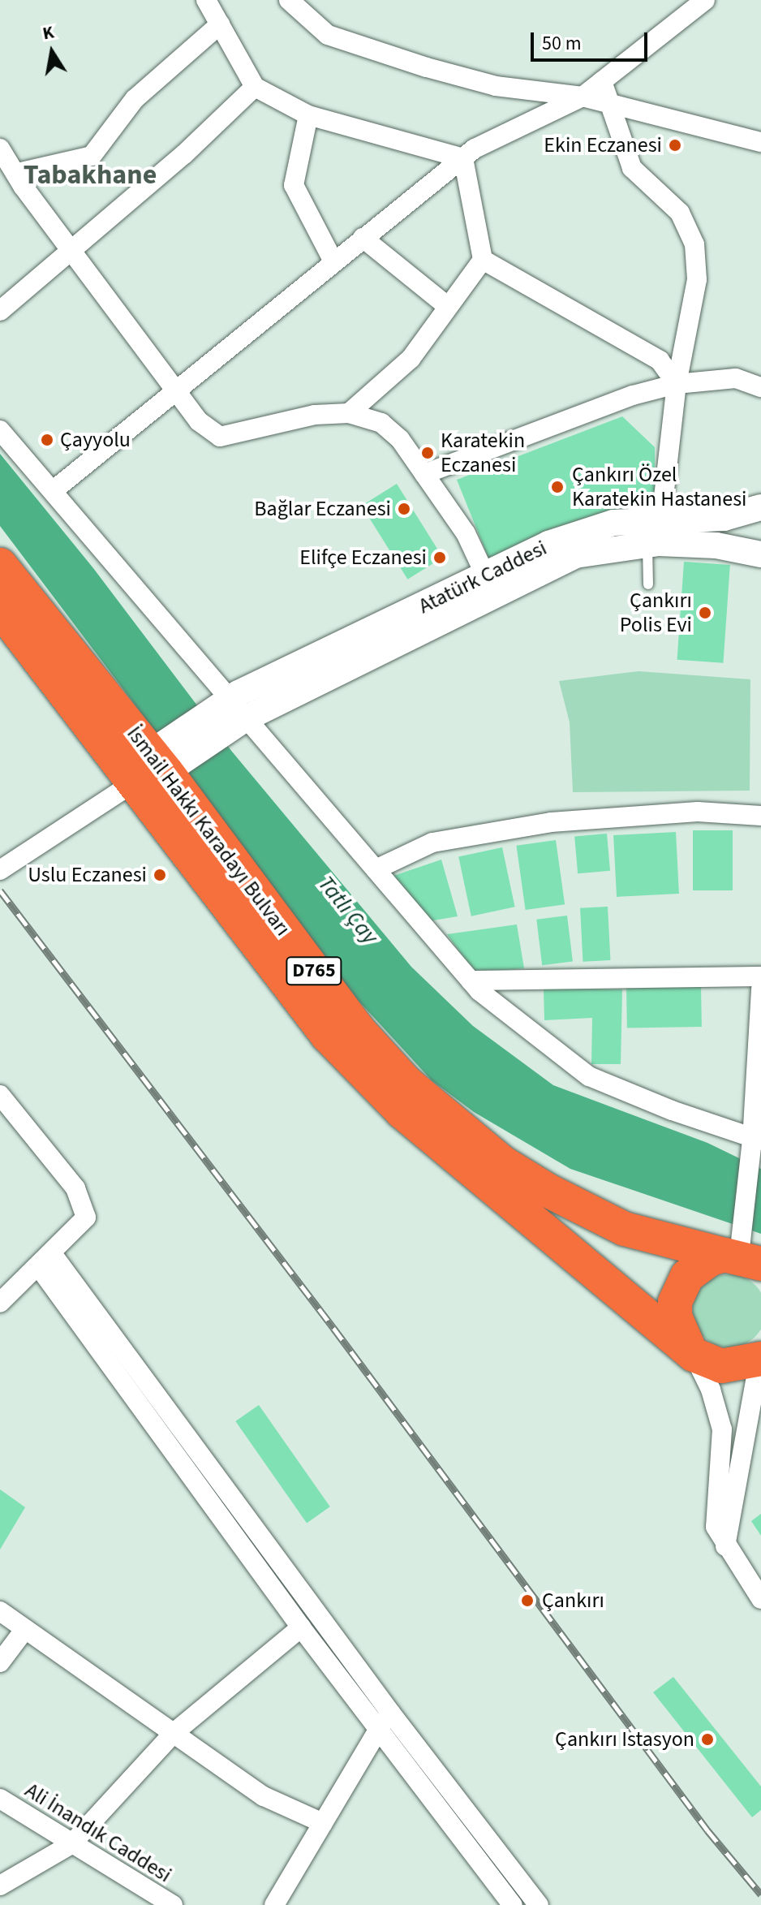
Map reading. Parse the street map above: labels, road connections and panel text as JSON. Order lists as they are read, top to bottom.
{
  "streets": {
    "highway": ["İsmail Hakkı Karadayı Bulvarı", "D765"],
    "main road": ["Atatürk Caddesi"],
    "street": ["Ali İnandık Caddesi"]
  },
  "districts": ["Tabakhane"],
  "water": ["Tatlı Çay"],
  "places": [
    "Ekin Eczanesi",
    "Çayyolu",
    "Karatekin Eczanesi",
    "Çankırı Özel Karatekin Hastanesi",
    "Bağlar Eczanesi",
    "Elifçe Eczanesi",
    "Çankırı Polis Evi",
    "Uslu Eczanesi",
    "Çankırı",
    "Çankırı Istasyon"
  ],
  "scale_bar": "50 m",
  "north": "top"
}
